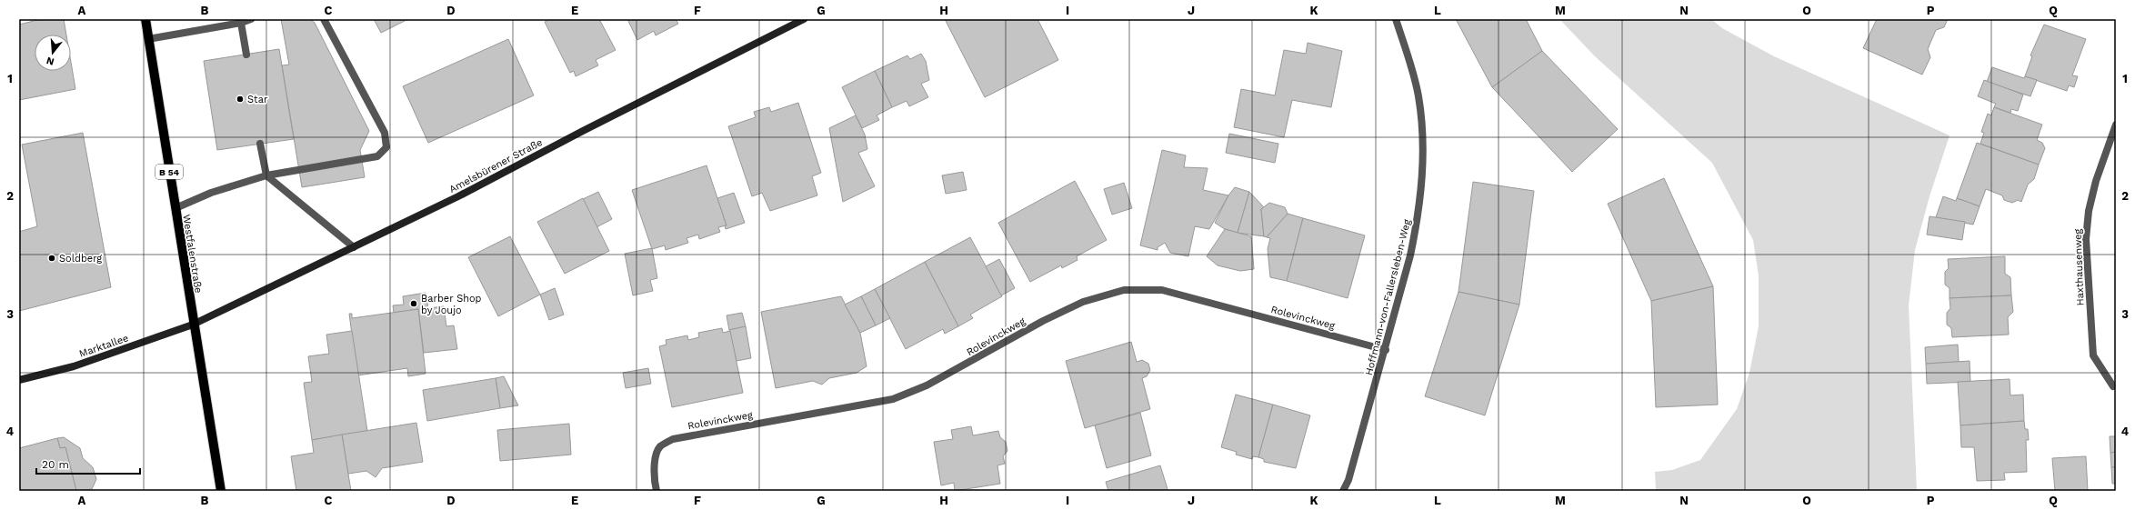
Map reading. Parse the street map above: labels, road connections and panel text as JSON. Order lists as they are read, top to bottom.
{
  "streets": {
    "main road": ["B 54", "Westfalenstraße"],
    "street": [
      "Amelsbürener Straße",
      "Haxthausenweg",
      "Hoffmann-von-Fallersleben-Weg",
      "Rolevinckweg",
      "Marktallee"
    ]
  },
  "crossings": [
    ["Amelsbürener Straße", "Westfalenstraße"],
    ["Amelsbürener Straße", "Marktallee"],
    ["Westfalenstraße", "Marktallee"],
    ["Hoffmann-von-Fallersleben-Weg", "Rolevinckweg"]
  ],
  "places": ["Star", "Soldberg", "Barber Shop by Joujo"],
  "scale_bar": "20 m",
  "north": "bottom",
  "grid": {
    "columns": [
      "A",
      "B",
      "C",
      "D",
      "E",
      "F",
      "G",
      "H",
      "I",
      "J",
      "K",
      "L",
      "M",
      "N",
      "O",
      "P",
      "Q"
    ],
    "rows": [
      "1",
      "2",
      "3",
      "4"
    ]
  }
}
